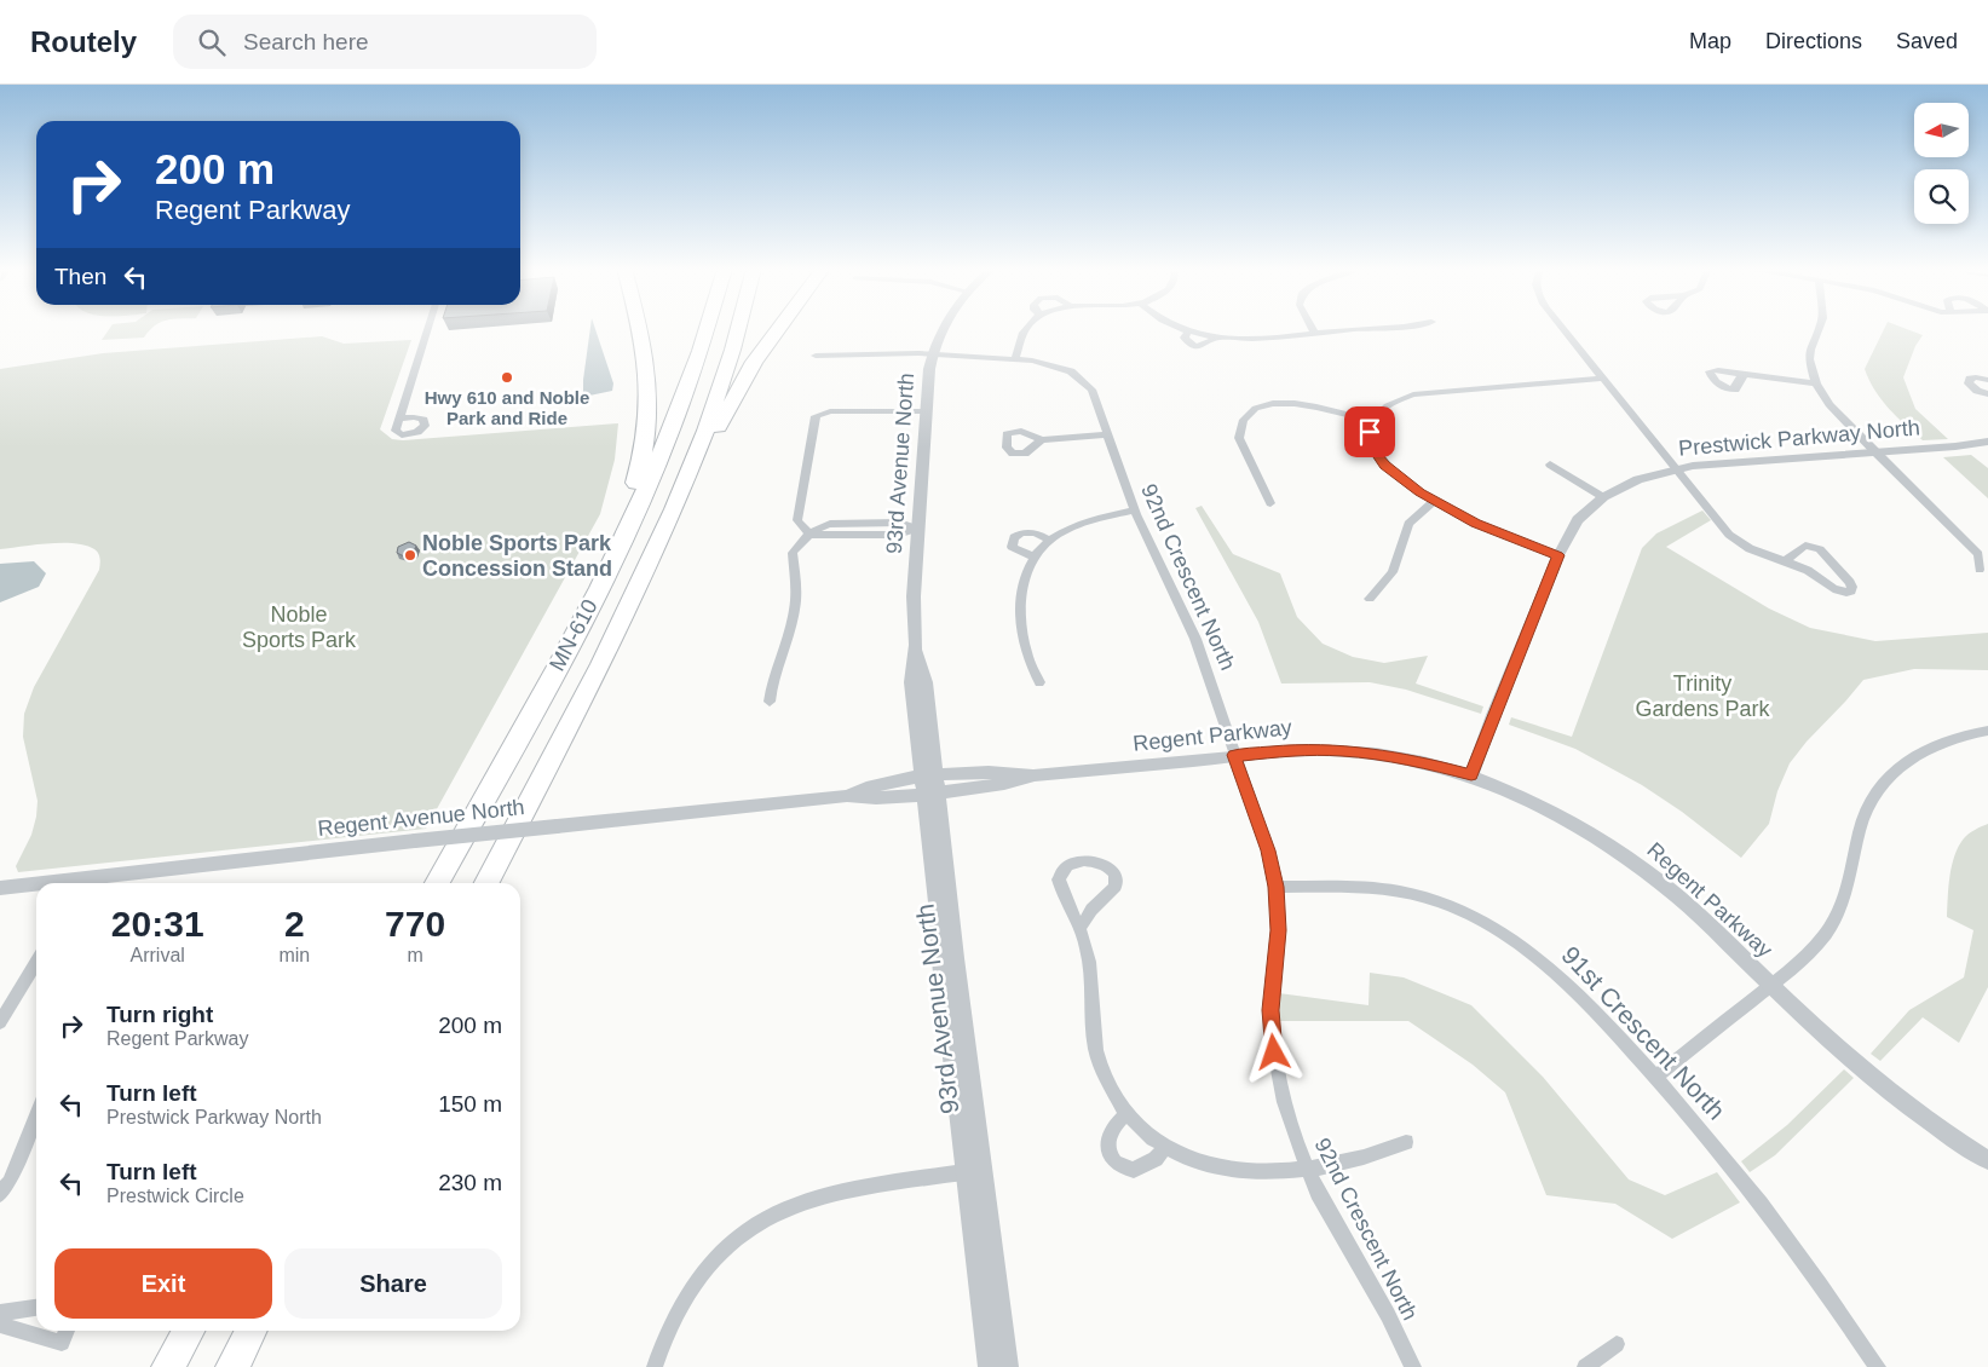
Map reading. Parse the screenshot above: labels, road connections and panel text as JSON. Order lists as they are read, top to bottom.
{
  "streets": {
    "highway": ["MN-610"],
    "street": [
      "Prestwick Parkway North",
      "93rd Avenue North",
      "92nd Crescent North",
      "Regent Parkway",
      "Regent Avenue North",
      "91st Crescent North"
    ]
  },
  "crossings": [
    ["Prestwick Parkway North", "Regent Parkway"],
    ["93rd Avenue North", "Regent Parkway"],
    ["93rd Avenue North", "Regent Avenue North"],
    ["92nd Crescent North", "Regent Parkway"],
    ["92nd Crescent North", "91st Crescent North"],
    ["Regent Parkway", "Regent Avenue North"]
  ],
  "parks": ["Noble Sports Park", "Trinity Gardens Park"],
  "places": ["Hwy 610 and Noble Park and Ride", "Noble Sports Park Concession Stand"],
  "north": "left",
  "page": {
    "header": "Routely",
    "search": "Search here",
    "nav": ["Map", "Directions", "Saved"],
    "turn": ["200 m", "Regent Parkway"],
    "then": "Then",
    "eta": [
      "20:31",
      "Arrival",
      "2",
      "min",
      "770",
      "m"
    ],
    "list": [
      {
        "name": "Turn right",
        "note": "Regent Parkway",
        "value": "200 m"
      },
      {
        "name": "Turn left",
        "note": "Prestwick Parkway North",
        "value": "150 m"
      },
      {
        "name": "Turn left",
        "note": "Prestwick Circle",
        "value": "230 m"
      }
    ],
    "buttons": ["Exit", "Share"]
  }
}
